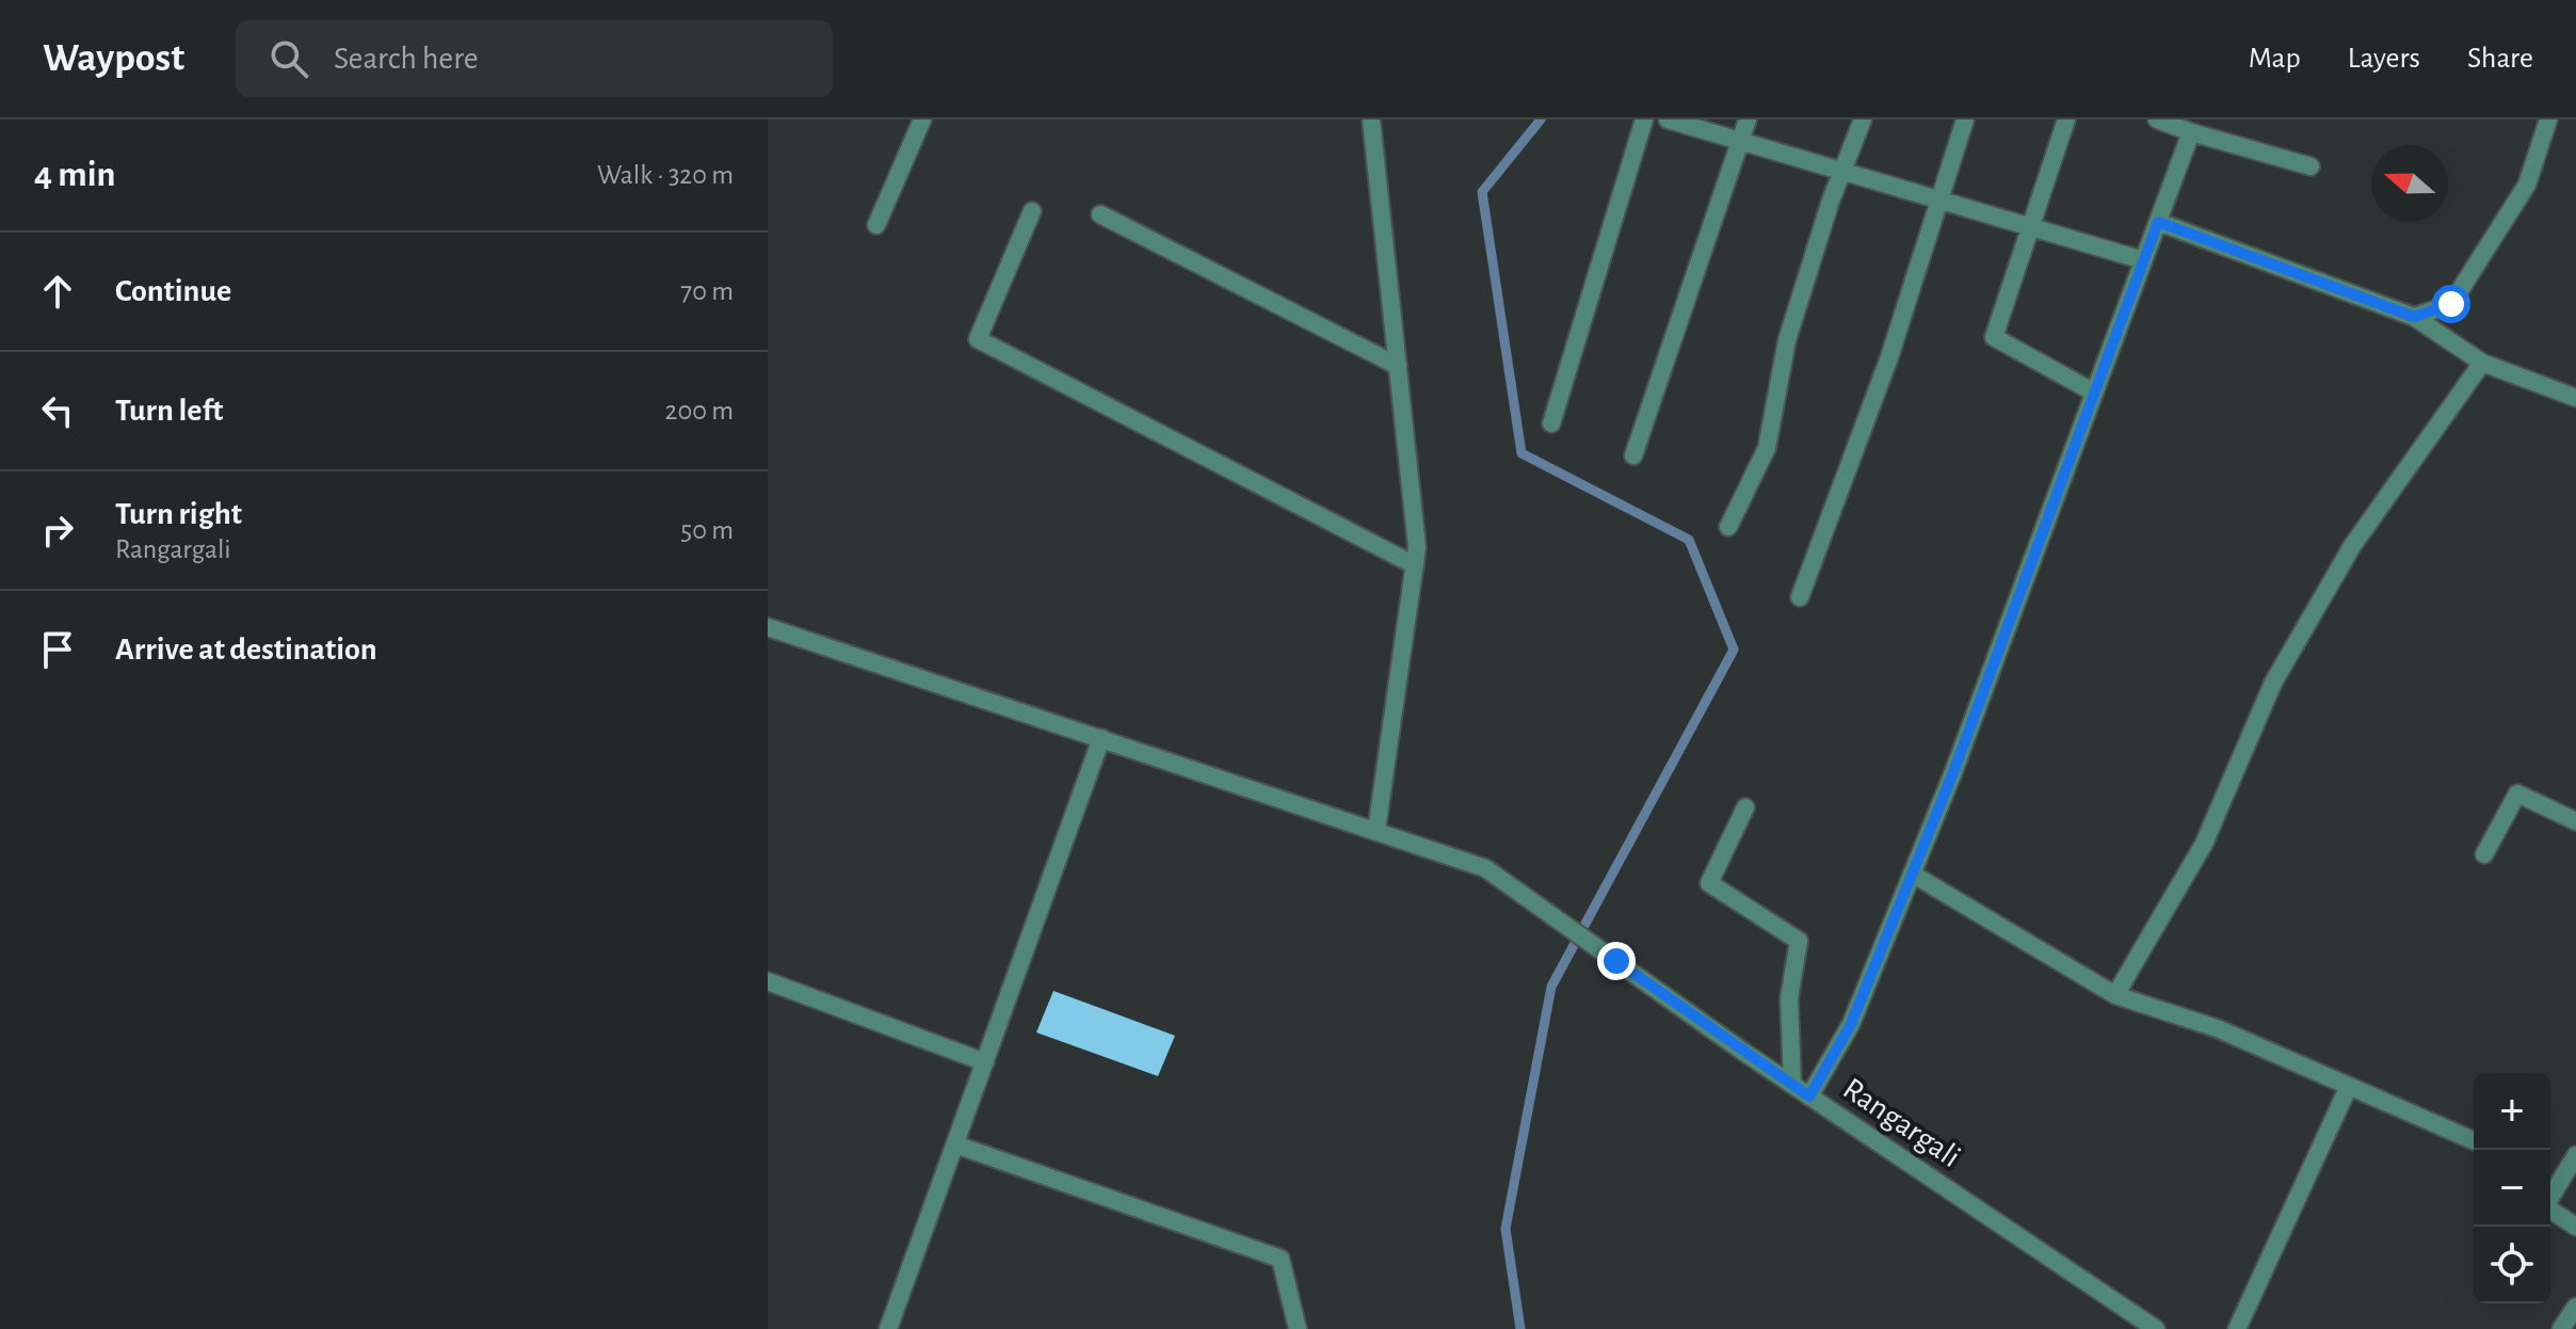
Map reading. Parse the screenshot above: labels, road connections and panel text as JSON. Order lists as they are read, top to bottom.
{
  "streets": {
    "street": ["Rangargali"]
  },
  "north": "left",
  "page": {
    "header": "Waypost",
    "search": "Search here",
    "nav": ["Map", "Layers", "Share"],
    "heading": ["4 min", "Walk · 320 m"],
    "list": [
      ["Continue", "70 m"],
      ["Turn left", "200 m"],
      ["Turn right", "Rangargali", "50 m"],
      "Arrive at destination"
    ],
    "map_buttons": ["+", "−"]
  }
}
